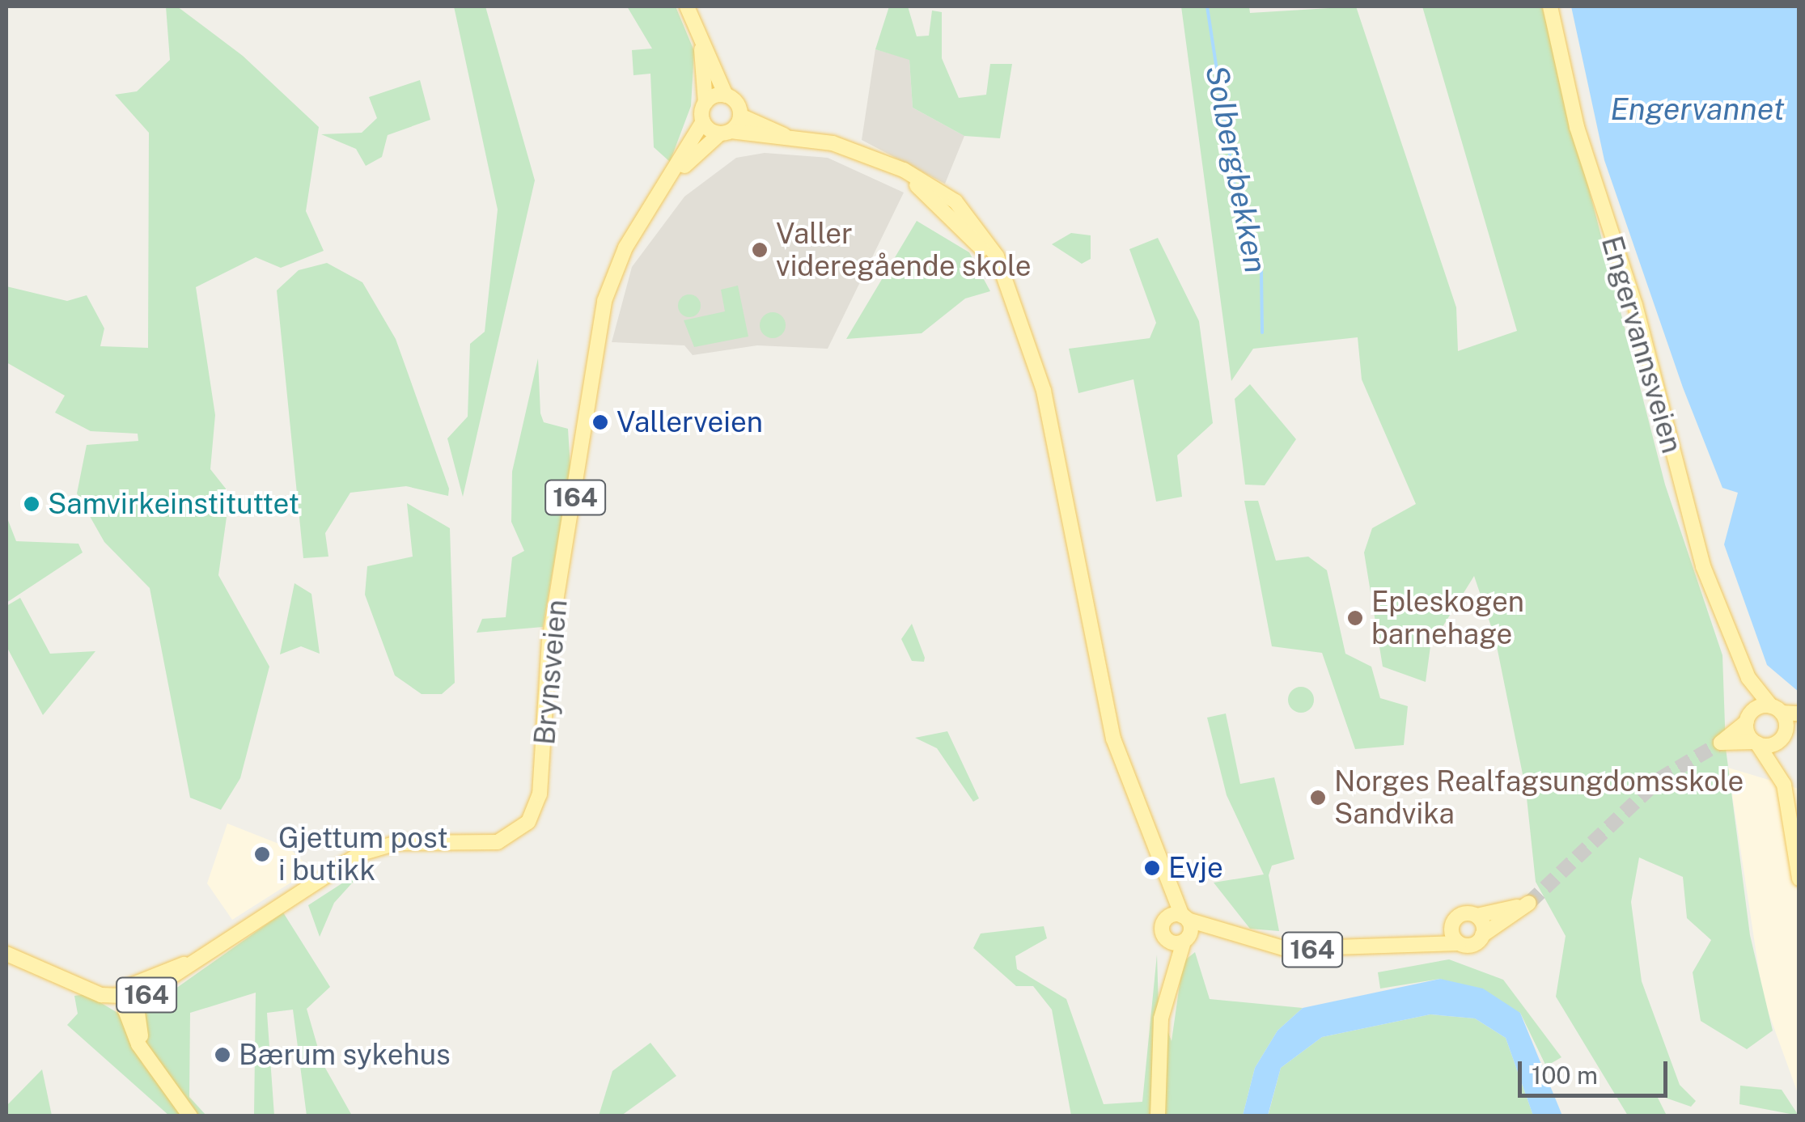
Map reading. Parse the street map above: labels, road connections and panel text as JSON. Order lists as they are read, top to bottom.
{
  "streets": {
    "main road": ["Engervannsveien", "164", "Brynsveien"]
  },
  "crossings": [
    ["164", "Brynsveien"]
  ],
  "water": ["Engervannet", "Solbergbekken"],
  "places": [
    "Valler videregående skole",
    "Vallerveien",
    "Samvirkeinstituttet",
    "Epleskogen barnehage",
    "Norges Realfagsungdomsskole Sandvika",
    "Gjettum post i butikk",
    "Evje",
    "Bærum sykehus"
  ],
  "scale_bar": "100 m"
}
